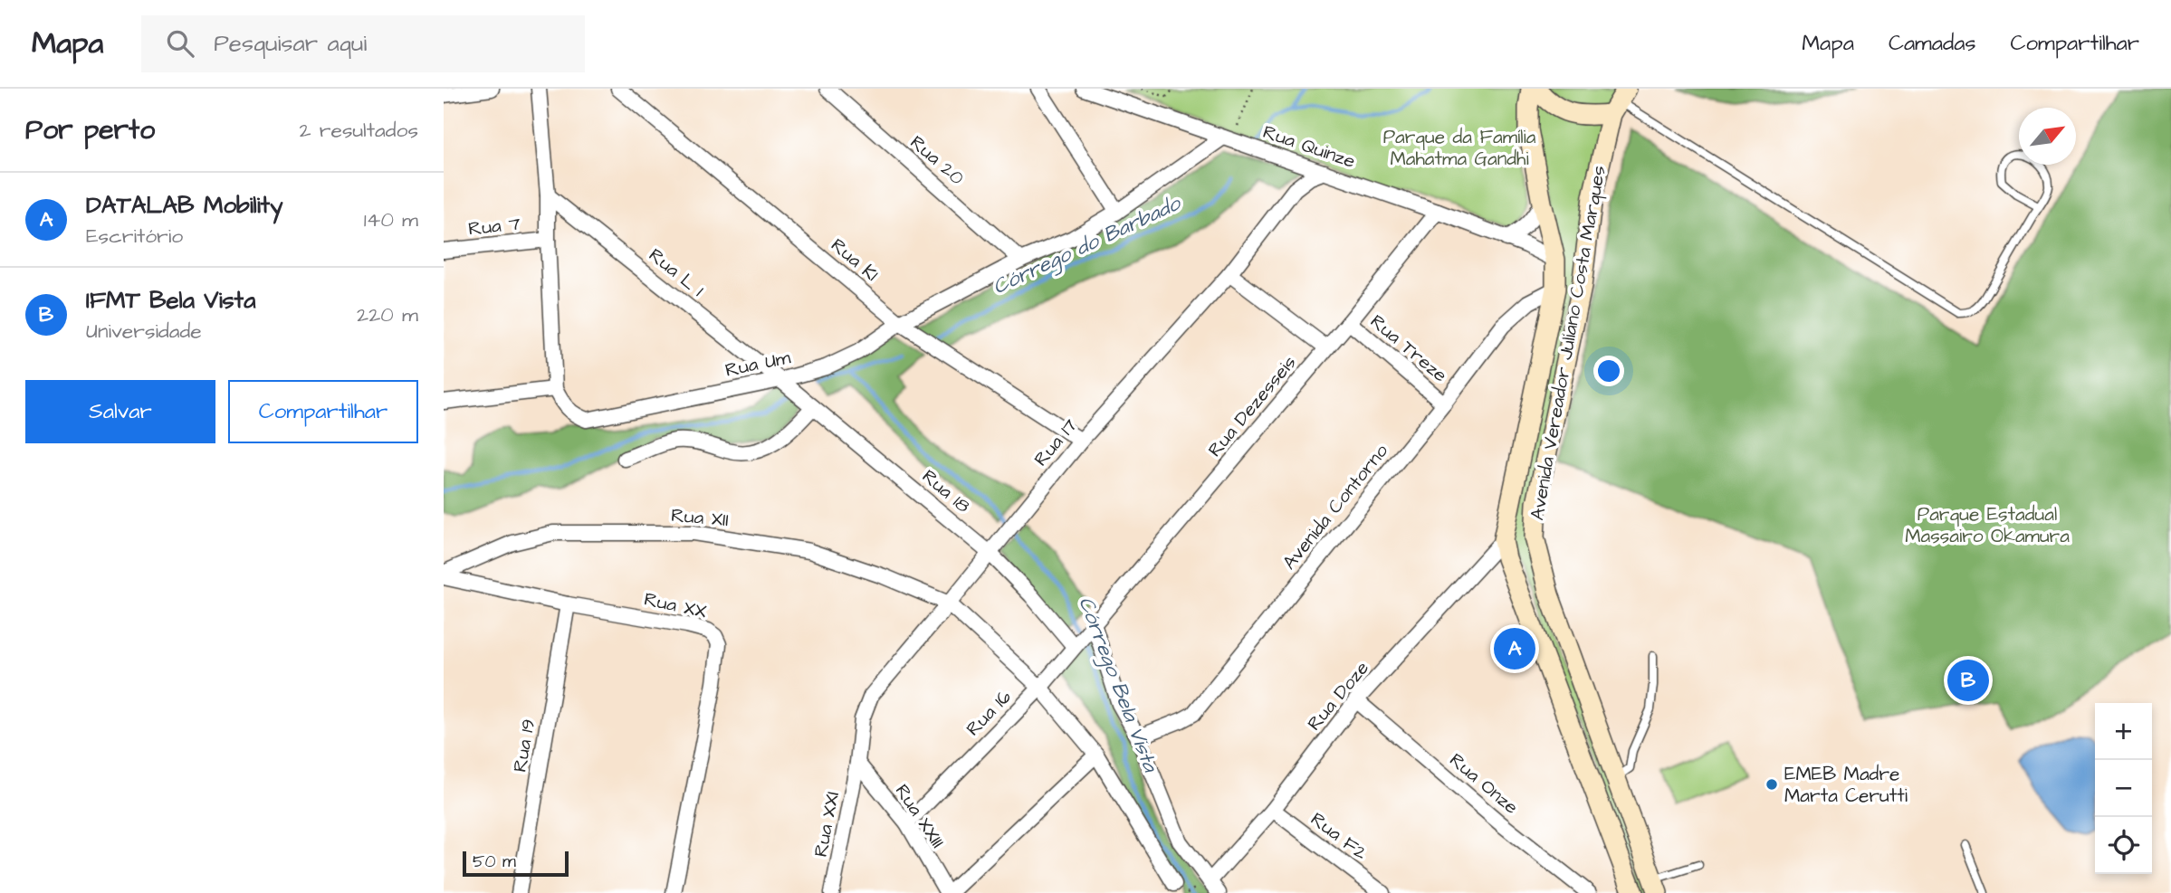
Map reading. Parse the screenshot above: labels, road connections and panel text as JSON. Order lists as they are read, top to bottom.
{
  "streets": {
    "main road": ["Avenida Vereador Juliano Costa Marques"],
    "street": [
      "Rua Quinze",
      "Rua 20",
      "Rua 7",
      "Rua K1",
      "Rua L 1",
      "Rua Treze",
      "Rua Um",
      "Rua Dezesseis",
      "Rua 17",
      "Rua 18",
      "Avenida Contorno",
      "Rua XII",
      "Rua XX",
      "Rua Doze",
      "Rua 16",
      "Rua 19",
      "Rua Onze",
      "Rua XXIII",
      "Rua XXI",
      "Rua F2"
    ]
  },
  "crossings": [
    ["Rua Quinze", "Avenida Vereador Juliano Costa Marques"],
    ["Rua Quinze", "Rua Um"],
    ["Rua Quinze", "Rua Dezesseis"],
    ["Rua Quinze", "Rua 17"],
    ["Rua 20", "Rua Um"],
    ["Rua K1", "Rua Um"],
    ["Rua K1", "Rua 17"],
    ["Rua L 1", "Rua Um"],
    ["Rua L 1", "Rua 18"],
    ["Avenida Vereador Juliano Costa Marques", "Avenida Contorno"],
    ["Avenida Vereador Juliano Costa Marques", "Rua Doze"],
    ["Rua Treze", "Rua Dezesseis"],
    ["Rua Treze", "Avenida Contorno"],
    ["Rua Um", "Rua 18"],
    ["Rua Dezesseis", "Rua 16"],
    ["Rua 17", "Rua 18"],
    ["Rua 17", "Rua XII"],
    ["Rua 17", "Rua XXIII"],
    ["Rua 17", "Rua XXI"],
    ["Rua 18", "Rua 16"],
    ["Rua XX", "Rua 19"],
    ["Rua Doze", "Rua Onze"],
    ["Rua Doze", "Rua F2"],
    ["Rua 16", "Rua XXIII"],
    ["Rua XXIII", "Rua XXI"]
  ],
  "water": ["Córrego do Barbado", "Córrego Bela Vista"],
  "parks": ["Parque da Família Mahatma Gandhi", "Parque Estadual Massairo Okamura"],
  "places": ["EMEB Madre Marta Cerutti"],
  "scale_bar": "50 m",
  "north": "top right",
  "page": {
    "header": "Mapa",
    "search": "Pesquisar aqui",
    "nav": ["Mapa", "Camadas", "Compartilhar"],
    "heading": ["Por perto", "2 resultados"],
    "list": [
      {
        "mark": "A",
        "name": "DATALAB Mobility",
        "note": "Escritório",
        "value": "140 m"
      },
      {
        "mark": "B",
        "name": "IFMT Bela Vista",
        "note": "Universidade",
        "value": "220 m"
      }
    ],
    "buttons": ["Salvar", "Compartilhar"],
    "pins": ["A", "B"],
    "map_buttons": ["+", "−"],
    "scale": "50 m"
  }
}
